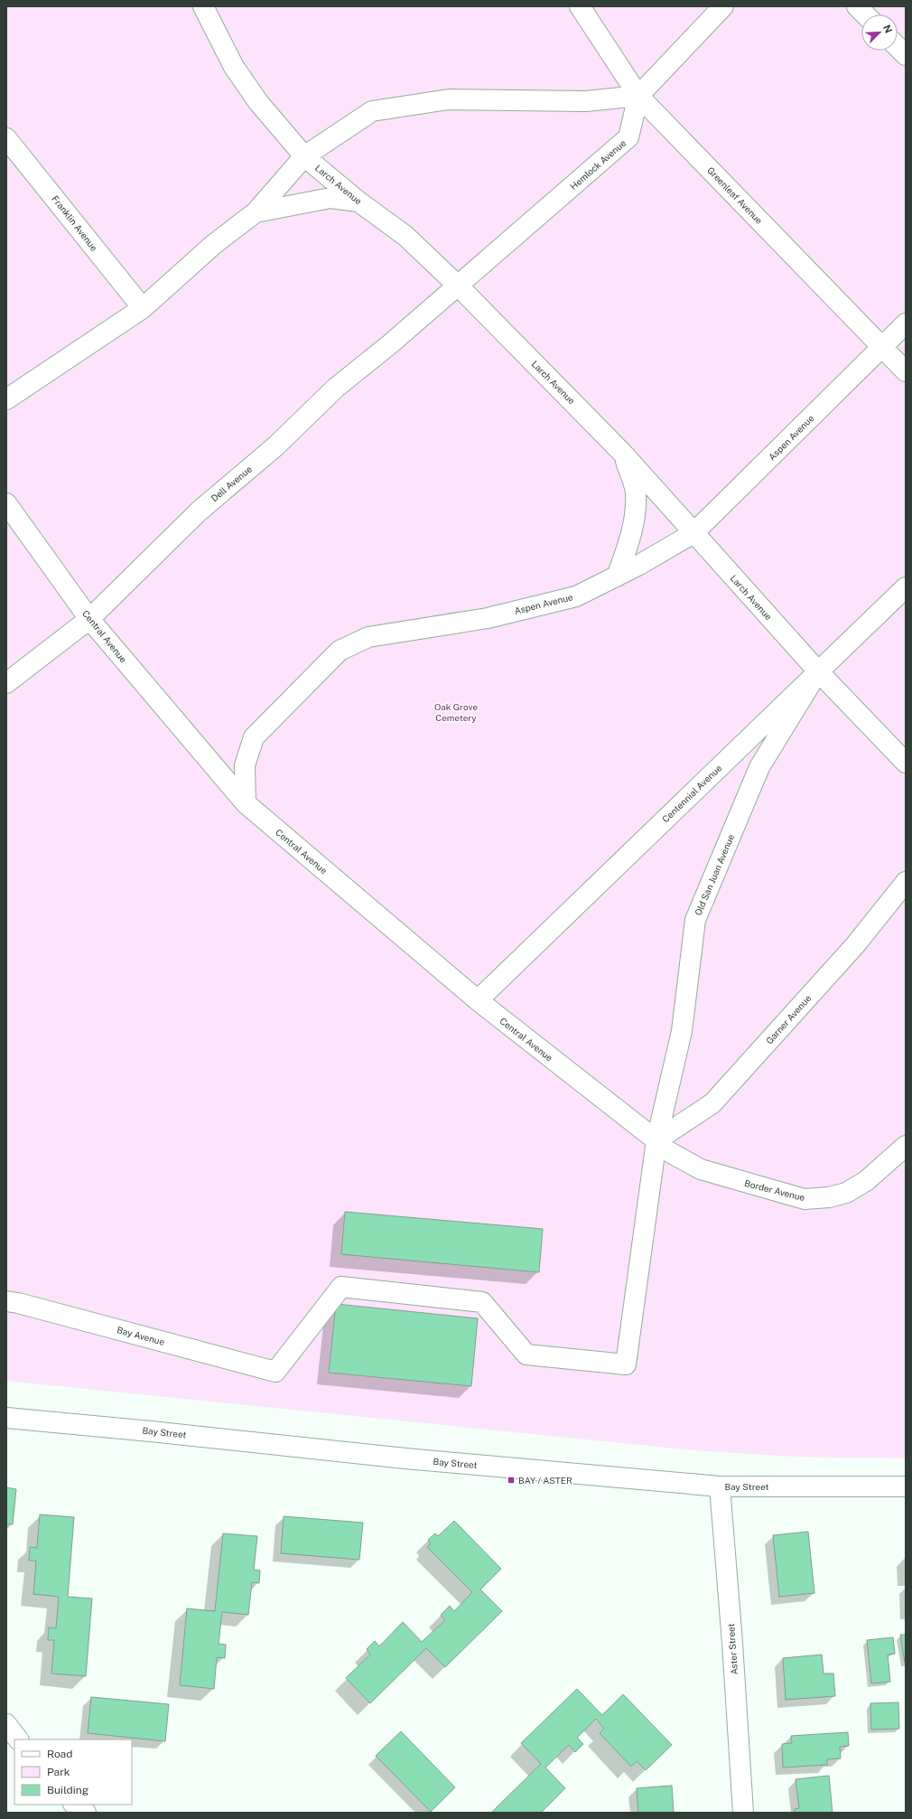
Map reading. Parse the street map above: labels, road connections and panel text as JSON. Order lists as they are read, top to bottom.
{
  "streets": {
    "main road": [
      "Hemlock Avenue",
      "Larch Avenue",
      "Greenleaf Avenue",
      "Franklin Avenue",
      "Aspen Avenue",
      "Dell Avenue",
      "Central Avenue",
      "Centennial Avenue",
      "Old San Juan Avenue",
      "Garner Avenue",
      "Border Avenue",
      "Bay Avenue",
      "Bay Street",
      "Aster Street"
    ]
  },
  "crossings": [
    ["Hemlock Avenue", "Larch Avenue"],
    ["Hemlock Avenue", "Greenleaf Avenue"],
    ["Hemlock Avenue", "Dell Avenue"],
    ["Larch Avenue", "Aspen Avenue"],
    ["Larch Avenue", "Dell Avenue"],
    ["Larch Avenue", "Centennial Avenue"],
    ["Larch Avenue", "Old San Juan Avenue"],
    ["Greenleaf Avenue", "Aspen Avenue"],
    ["Aspen Avenue", "Central Avenue"],
    ["Dell Avenue", "Central Avenue"],
    ["Central Avenue", "Centennial Avenue"],
    ["Central Avenue", "Old San Juan Avenue"],
    ["Central Avenue", "Garner Avenue"],
    ["Central Avenue", "Border Avenue"],
    ["Centennial Avenue", "Old San Juan Avenue"],
    ["Old San Juan Avenue", "Garner Avenue"],
    ["Old San Juan Avenue", "Border Avenue"],
    ["Old San Juan Avenue", "Bay Avenue"],
    ["Garner Avenue", "Border Avenue"],
    ["Bay Street", "Aster Street"]
  ],
  "parks": ["Oak Grove Cemetery"],
  "places": {
    "transit": ["BAY / ASTER"]
  },
  "legend": ["Road", "Park", "Building"],
  "north": "top right"
}
